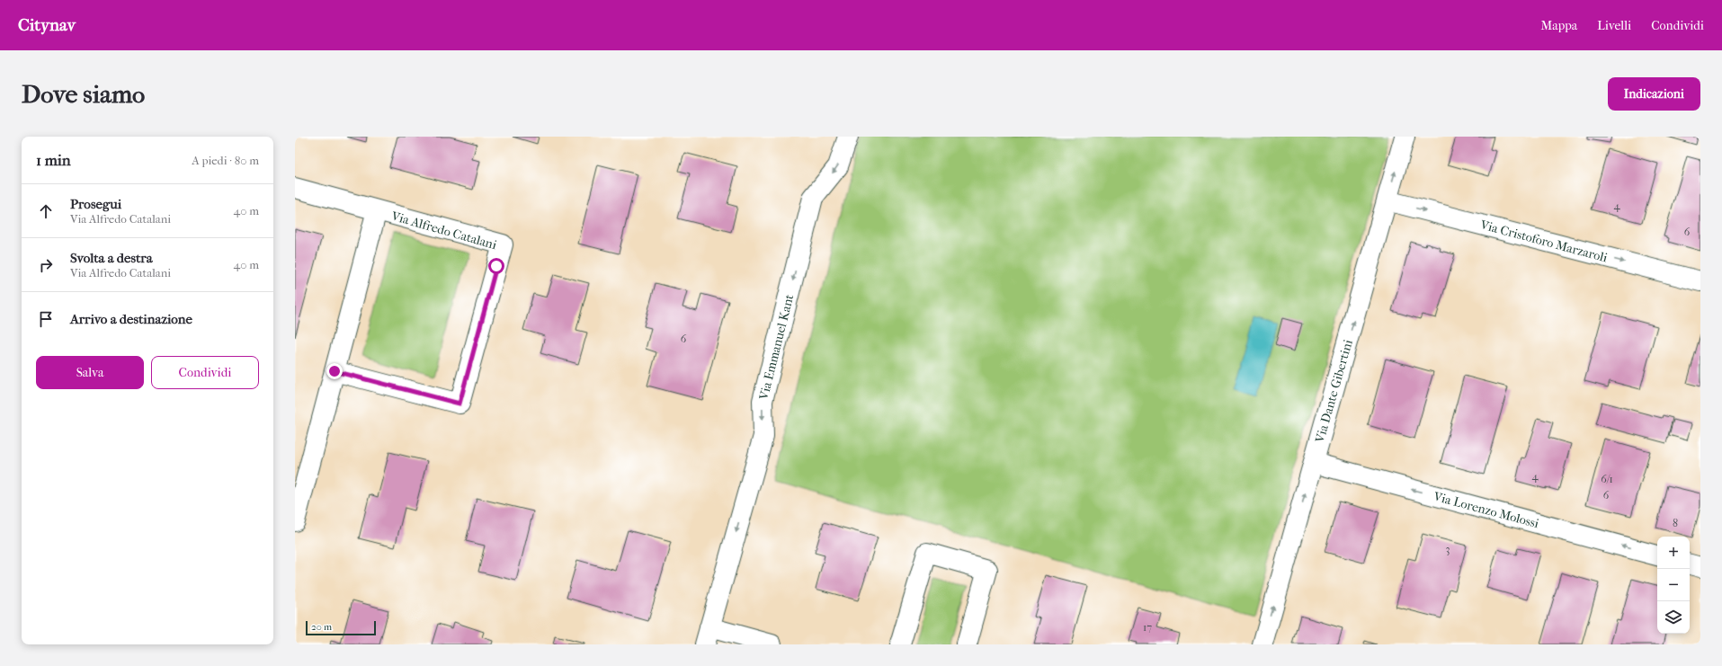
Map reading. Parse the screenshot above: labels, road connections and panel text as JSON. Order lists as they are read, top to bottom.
{
  "streets": {
    "street": [
      "Via Alfredo Catalani",
      "Via Cristoforo Marzaroli",
      "Via Emmanuel Kant",
      "Via Dante Gibertini",
      "Via Lorenzo Molossi"
    ]
  },
  "crossings": [
    ["Via Cristoforo Marzaroli", "Via Dante Gibertini"],
    ["Via Dante Gibertini", "Via Lorenzo Molossi"]
  ],
  "one_way": [
    "Via Cristoforo Marzaroli",
    "Via Emmanuel Kant",
    "Via Dante Gibertini",
    "Via Lorenzo Molossi"
  ],
  "house_numbers": [
    "4",
    "6",
    "6",
    "4",
    "6/1",
    "6",
    "8",
    "3",
    "17"
  ],
  "scale_bar": "20 m",
  "page": {
    "header": "Citynav",
    "nav": ["Mappa", "Livelli", "Condividi"],
    "buttons": [
      "Indicazioni",
      ["Salva", "Condividi"]
    ],
    "title": "Dove siamo",
    "heading": ["1 min", "A piedi · 80 m"],
    "list": [
      ["Prosegui", "Via Alfredo Catalani", "40 m"],
      ["Svolta a destra", "Via Alfredo Catalani", "40 m"],
      "Arrivo a destinazione"
    ],
    "map_buttons": ["+", "−"],
    "scale": "20 m"
  }
}
